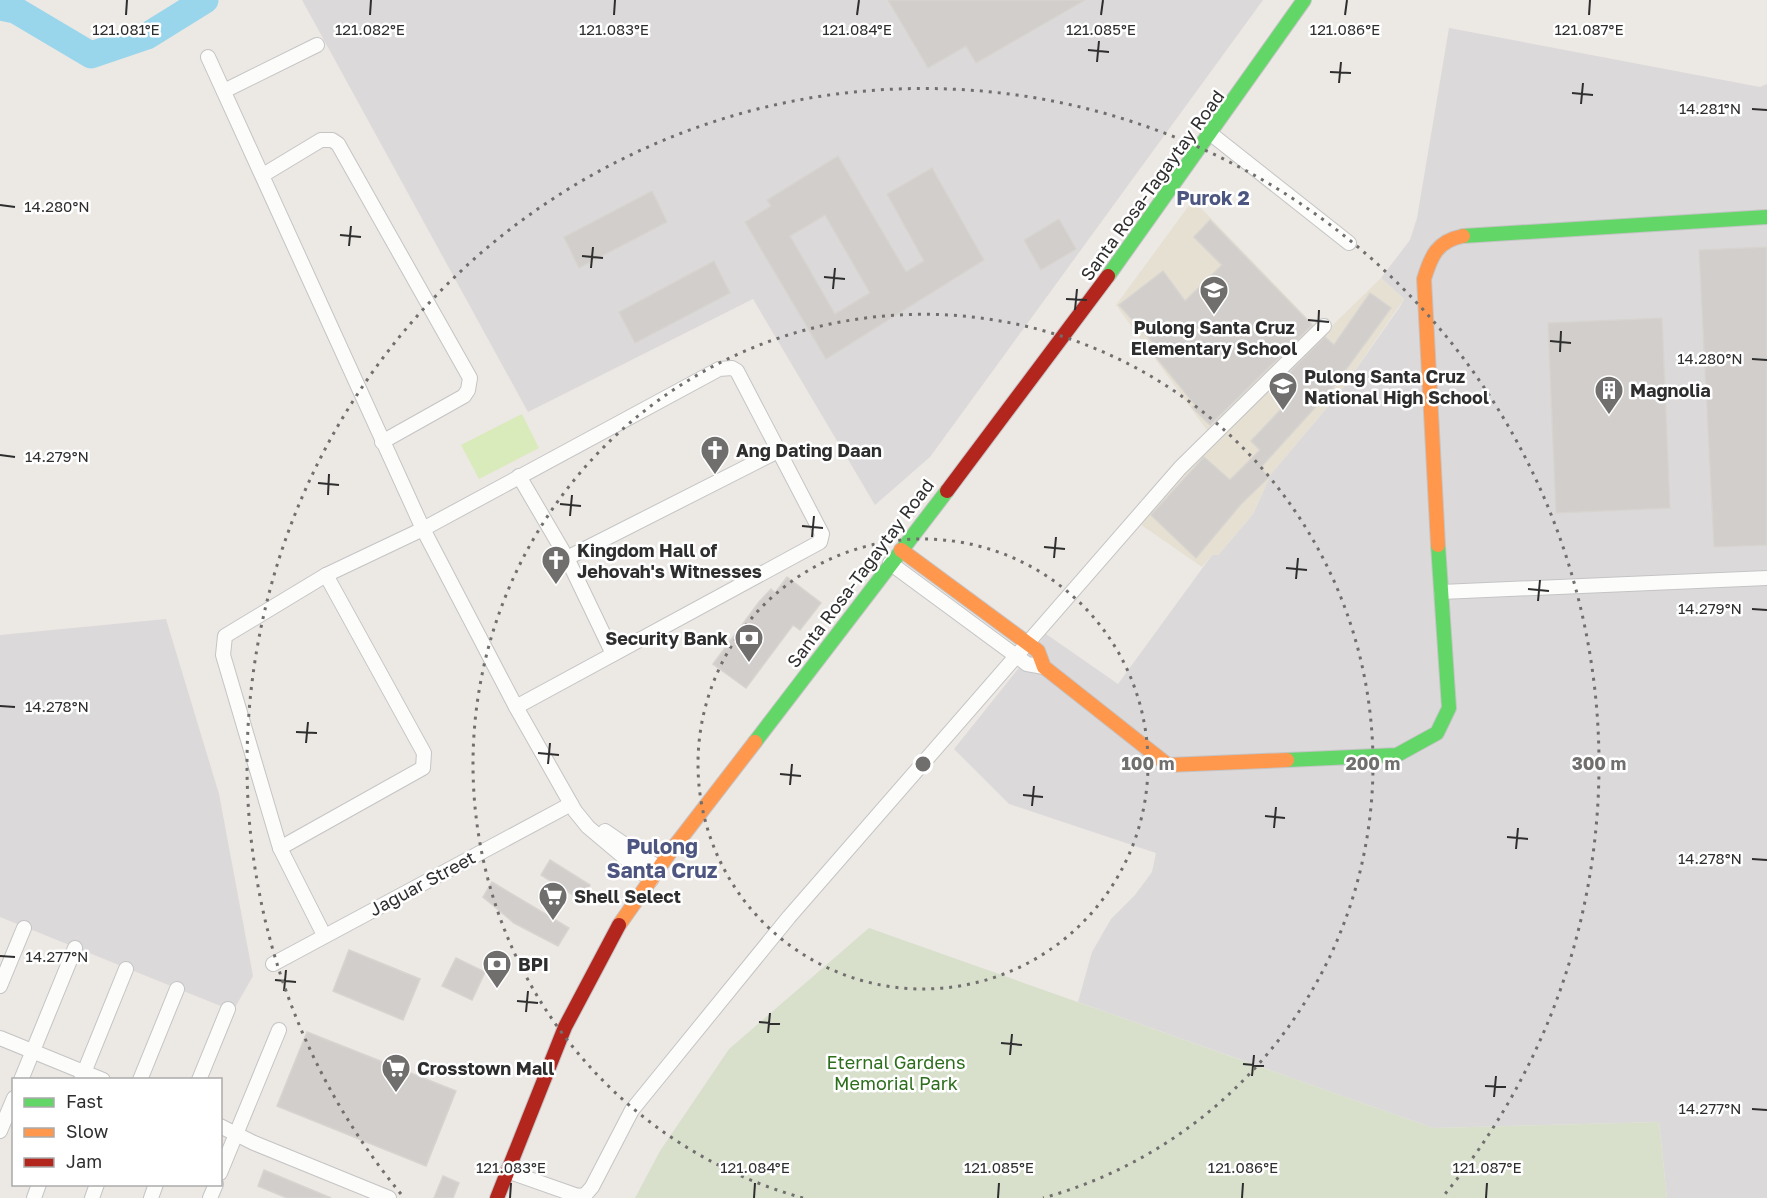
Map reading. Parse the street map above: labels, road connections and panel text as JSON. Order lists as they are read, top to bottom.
{
  "streets": {
    "street": ["Santa Rosa-Tagaytay Road", "Jaguar Street"]
  },
  "districts": ["Purok 2", "Pulong Santa Cruz"],
  "parks": ["Eternal Gardens Memorial Park"],
  "places": {
    "school or university": ["Pulong Santa Cruz Elementary School", "Pulong Santa Cruz National High School"],
    "building": ["Magnolia"],
    "church": ["Ang Dating Daan", "Kingdom Hall of Jehovah's Witnesses"],
    "bank": ["Security Bank", "BPI"],
    "supermarket": ["Shell Select", "Crosstown Mall"]
  },
  "legend": ["Fast", "Slow", "Jam"],
  "coordinates": [
    "121.081°E",
    "121.082°E",
    "121.083°E",
    "121.084°E",
    "121.085°E",
    "121.086°E",
    "121.087°E",
    "14.281°N",
    "14.280°N",
    "14.279°N",
    "14.278°N",
    "14.277°N"
  ],
  "rings": ["100 m", "200 m", "300 m"]
}
